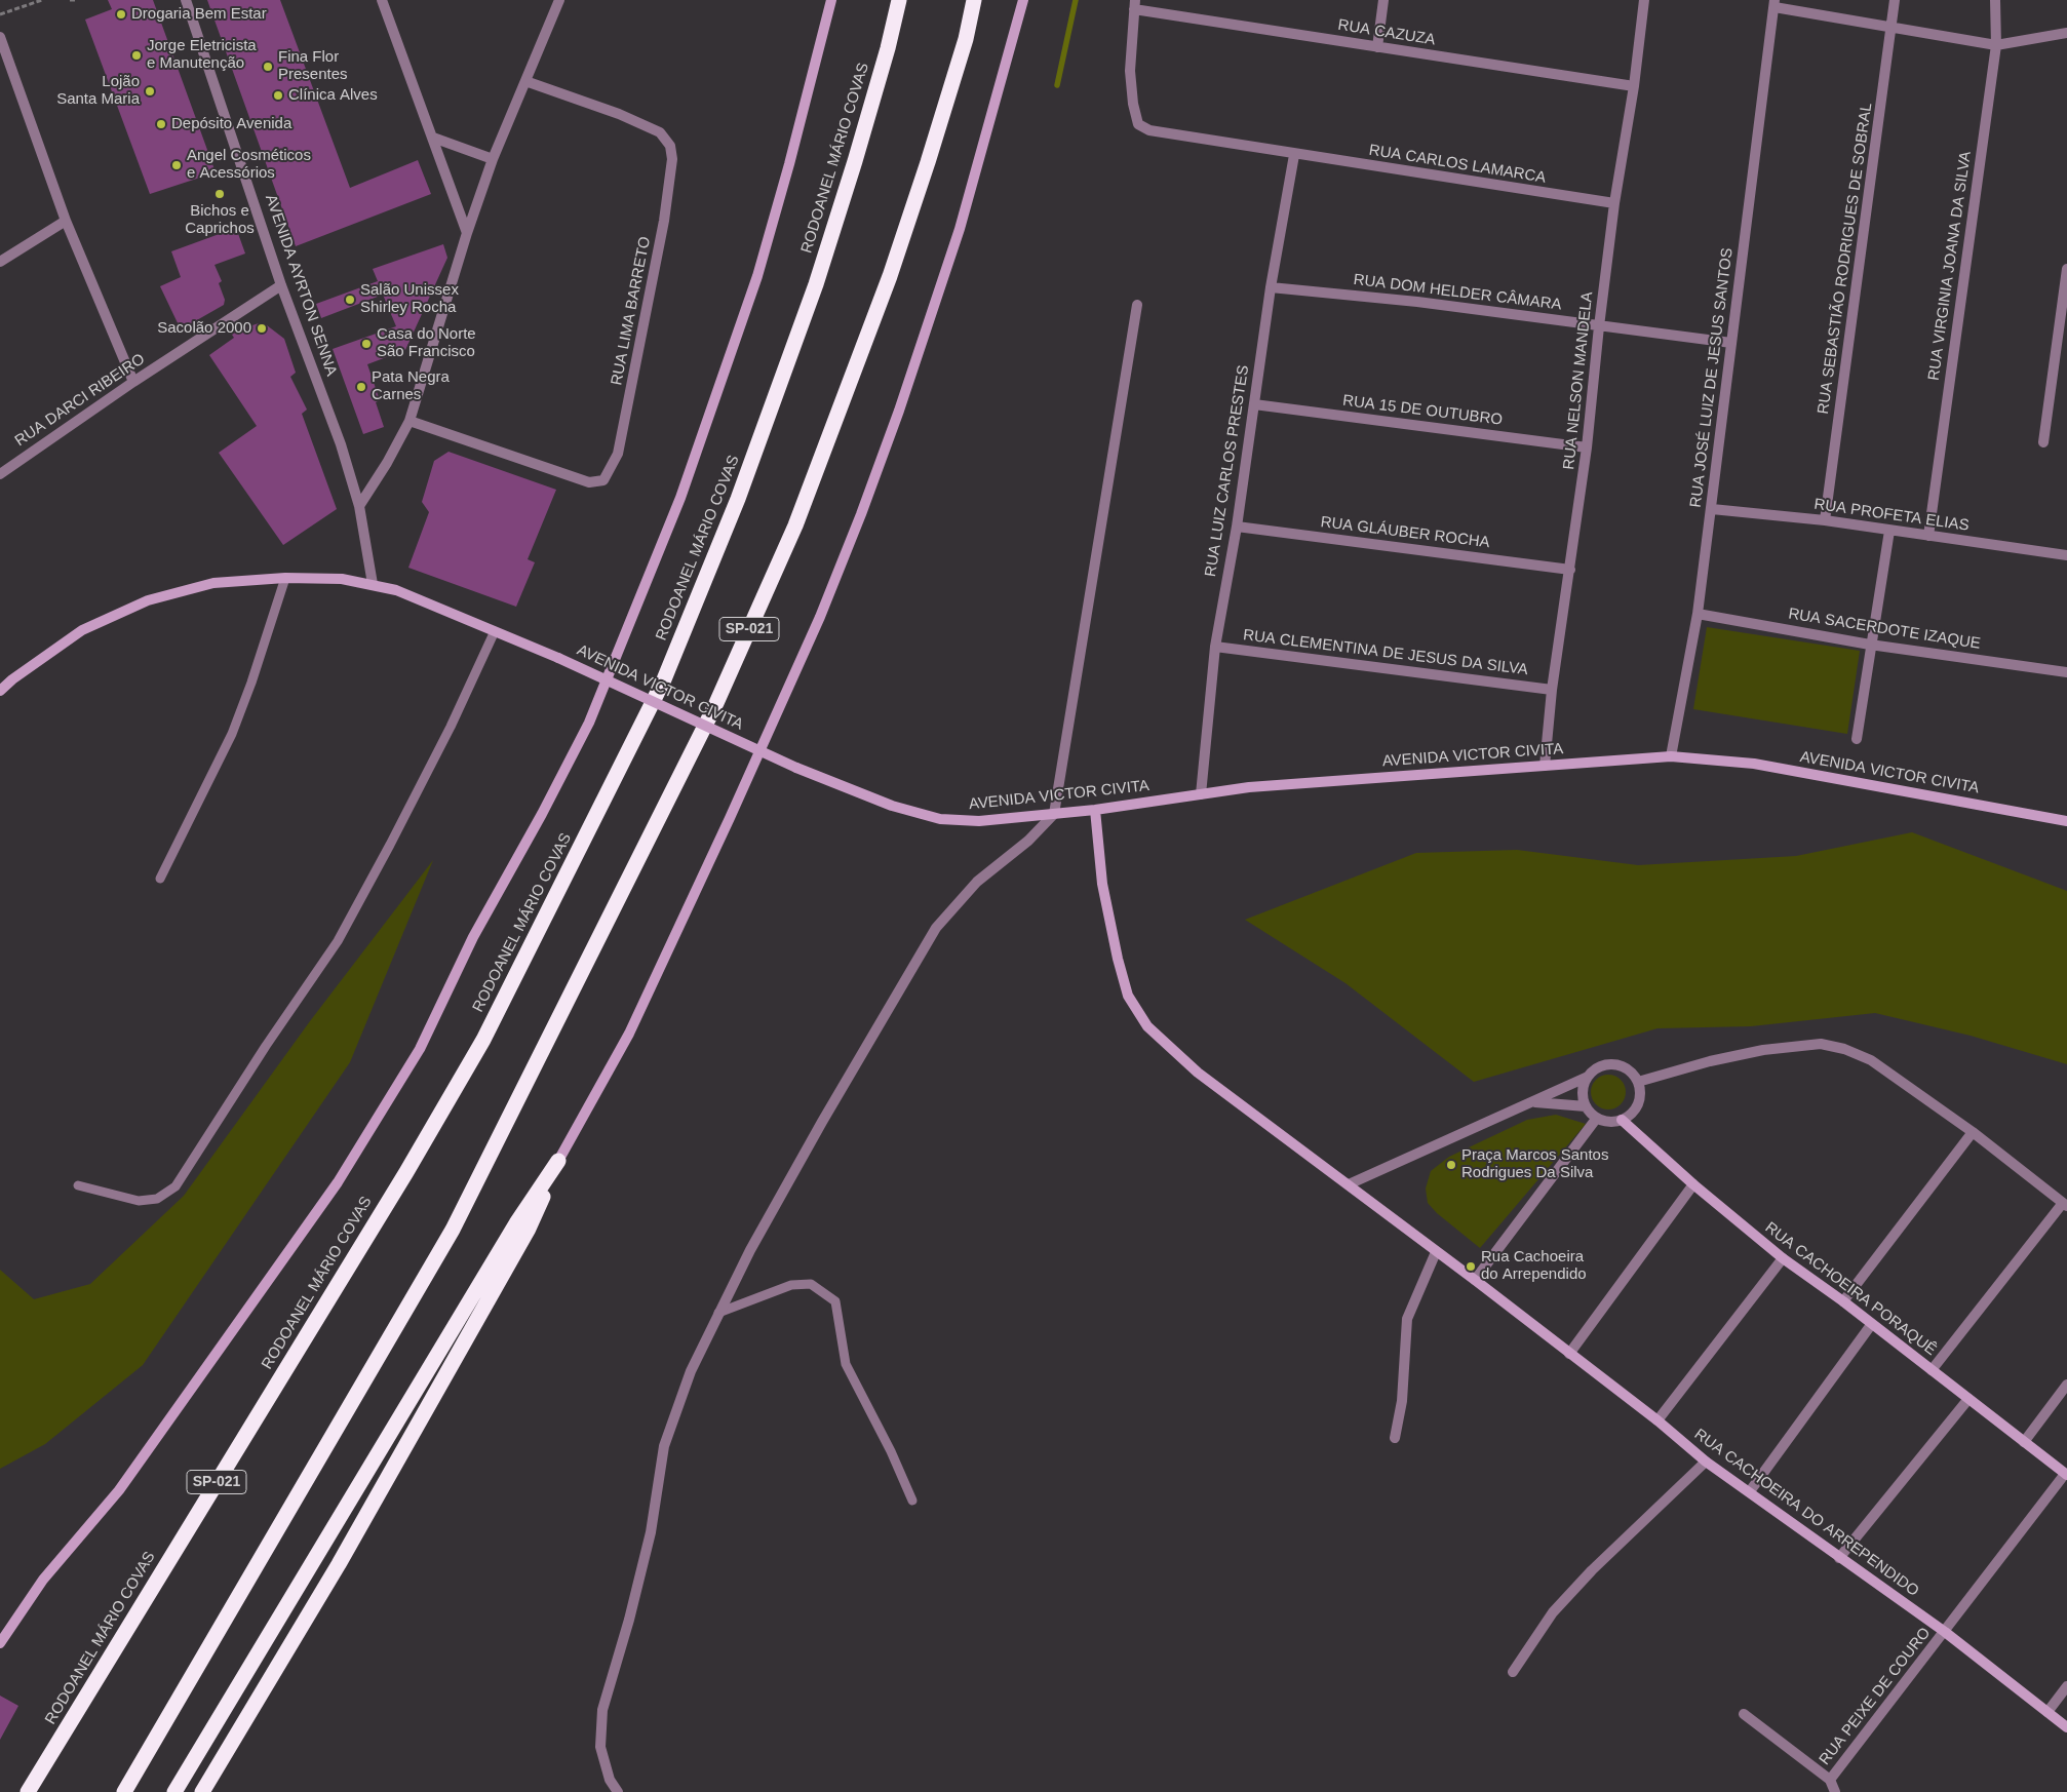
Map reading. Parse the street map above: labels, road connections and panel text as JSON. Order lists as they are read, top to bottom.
{
  "streets": {
    "highway": ["RODOANEL MÁRIO COVAS", "SP-021"],
    "main road": ["AVENIDA VICTOR CIVITA", "RUA CACHOEIRA PORAQUÊ", "RUA CACHOEIRA DO ARREPENDIDO"],
    "street": [
      "RUA CAZUZA",
      "RUA CARLOS LAMARCA",
      "RUA SEBASTIÃO RODRIGUES DE SOBRAL",
      "RUA VIRGINIA JOANA DA SILVA",
      "AVENIDA AYRTON SENNA",
      "RUA DOM HELDER CÂMARA",
      "RUA LIMA BARRETO",
      "RUA JOSÉ LUIZ DE JESUS SANTOS",
      "RUA NELSON MANDELA",
      "RUA DARCI RIBEIRO",
      "RUA 15 DE OUTUBRO",
      "RUA LUIZ CARLOS PRESTES",
      "RUA PROFETA ELIAS",
      "RUA GLÁUBER ROCHA",
      "RUA SACERDOTE IZAQUE",
      "RUA CLEMENTINA DE JESUS DA SILVA",
      "RUA PEIXE DE COURO"
    ]
  },
  "crossings": [
    ["RUA CAZUZA", "RUA CARLOS LAMARCA"],
    ["RUA CAZUZA", "RUA NELSON MANDELA"],
    ["RUA CARLOS LAMARCA", "RUA NELSON MANDELA"],
    ["RUA CARLOS LAMARCA", "RUA LUIZ CARLOS PRESTES"],
    ["RUA SEBASTIÃO RODRIGUES DE SOBRAL", "RUA PROFETA ELIAS"],
    ["RUA VIRGINIA JOANA DA SILVA", "RUA PROFETA ELIAS"],
    ["AVENIDA AYRTON SENNA", "RUA DARCI RIBEIRO"],
    ["AVENIDA AYRTON SENNA", "AVENIDA VICTOR CIVITA"],
    ["RUA DOM HELDER CÂMARA", "RUA JOSÉ LUIZ DE JESUS SANTOS"],
    ["RUA DOM HELDER CÂMARA", "RUA NELSON MANDELA"],
    ["RUA DOM HELDER CÂMARA", "RUA LUIZ CARLOS PRESTES"],
    ["RUA JOSÉ LUIZ DE JESUS SANTOS", "RUA PROFETA ELIAS"],
    ["RUA JOSÉ LUIZ DE JESUS SANTOS", "RUA SACERDOTE IZAQUE"],
    ["RUA JOSÉ LUIZ DE JESUS SANTOS", "AVENIDA VICTOR CIVITA"],
    ["RUA NELSON MANDELA", "RUA 15 DE OUTUBRO"],
    ["RUA NELSON MANDELA", "RUA GLÁUBER ROCHA"],
    ["RUA NELSON MANDELA", "RUA CLEMENTINA DE JESUS DA SILVA"],
    ["RUA NELSON MANDELA", "AVENIDA VICTOR CIVITA"],
    ["RUA 15 DE OUTUBRO", "RUA LUIZ CARLOS PRESTES"],
    ["RUA LUIZ CARLOS PRESTES", "RUA GLÁUBER ROCHA"],
    ["RUA LUIZ CARLOS PRESTES", "RUA CLEMENTINA DE JESUS DA SILVA"],
    ["RUA LUIZ CARLOS PRESTES", "AVENIDA VICTOR CIVITA"],
    ["AVENIDA VICTOR CIVITA", "RUA CACHOEIRA DO ARREPENDIDO"],
    ["RUA CACHOEIRA PORAQUÊ", "RUA PEIXE DE COURO"],
    ["RUA CACHOEIRA DO ARREPENDIDO", "RUA PEIXE DE COURO"]
  ],
  "places": [
    "Drogaria Bem Estar",
    "Jorge Eletricista e Manutenção",
    "Fina Flor Presentes",
    "Lojão Santa Maria",
    "Clínica Alves",
    "Depósito Avenida",
    "Angel Cosméticos e Acessórios",
    "Bichos e Caprichos",
    "Salão Unissex Shirley Rocha",
    "Sacolão 2000",
    "Casa do Norte São Francisco",
    "Pata Negra Carnes",
    "Praça Marcos Santos Rodrigues Da Silva",
    "Rua Cachoeira do Arrependido"
  ]
}
